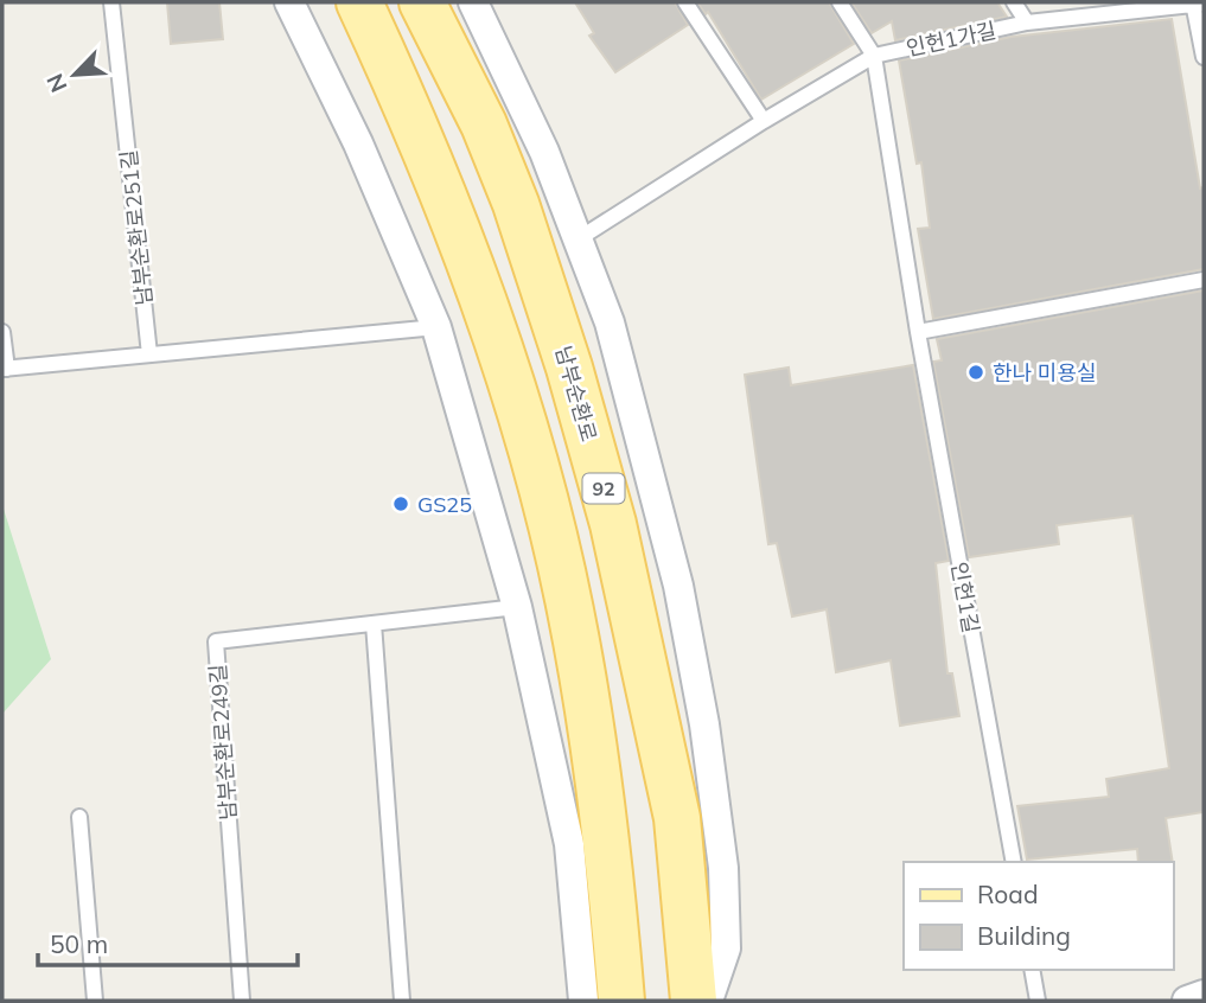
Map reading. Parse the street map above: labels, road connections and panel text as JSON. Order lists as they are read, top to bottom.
{
  "streets": {
    "main road": ["남부순환로", "92"],
    "lane": [
      "인헌1가길",
      "남부순환로251길",
      "인헌1길",
      "남부순환로249길"
    ]
  },
  "crossings": [
    ["인헌1가길", "인헌1길"]
  ],
  "places": ["한나 미용실", "GS25"],
  "legend": ["Road", "Building"],
  "scale_bar": "50 m",
  "north": "bottom left"
}
